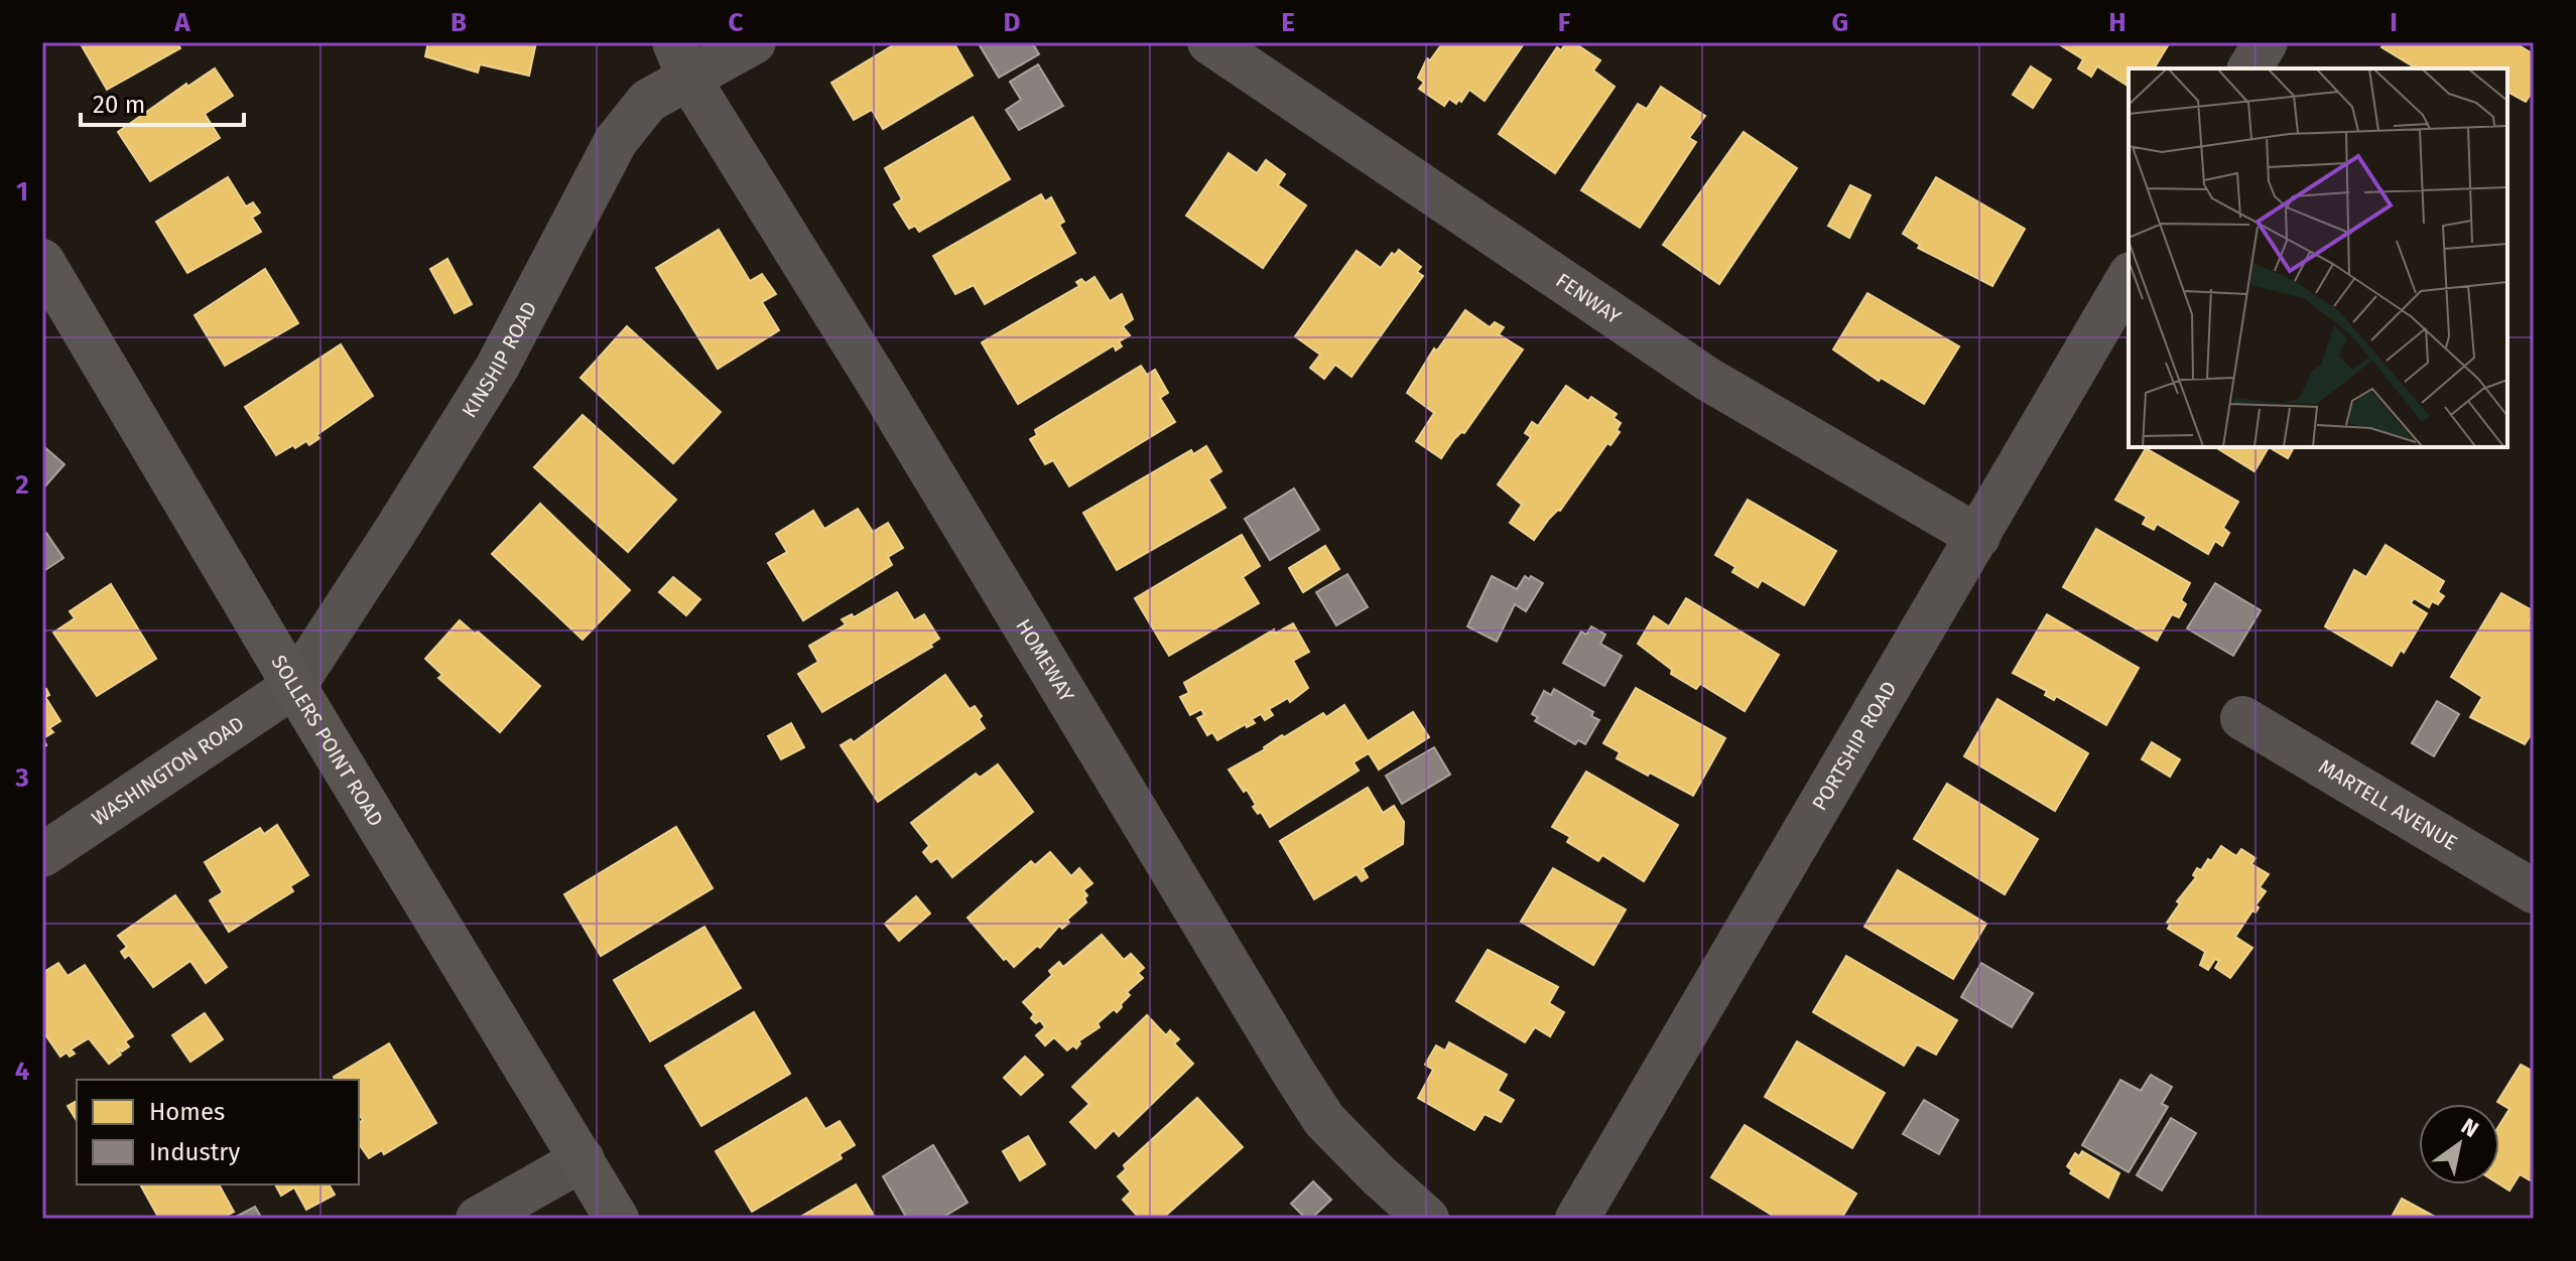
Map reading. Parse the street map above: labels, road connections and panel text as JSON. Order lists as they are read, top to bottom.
{
  "streets": {
    "street": [
      "FENWAY",
      "KINSHIP ROAD",
      "HOMEWAY",
      "SOLLERS POINT ROAD",
      "PORTSHIP ROAD",
      "WASHINGTON ROAD",
      "MARTELL AVENUE"
    ]
  },
  "crossings": [
    ["FENWAY", "PORTSHIP ROAD"],
    ["KINSHIP ROAD", "HOMEWAY"],
    ["KINSHIP ROAD", "SOLLERS POINT ROAD"],
    ["KINSHIP ROAD", "WASHINGTON ROAD"],
    ["SOLLERS POINT ROAD", "WASHINGTON ROAD"]
  ],
  "legend": ["Homes", "Industry"],
  "scale_bar": "20 m",
  "north": "top right",
  "grid": {
    "columns": [
      "A",
      "B",
      "C",
      "D",
      "E",
      "F",
      "G",
      "H",
      "I"
    ],
    "rows": [
      "1",
      "2",
      "3",
      "4"
    ]
  }
}
